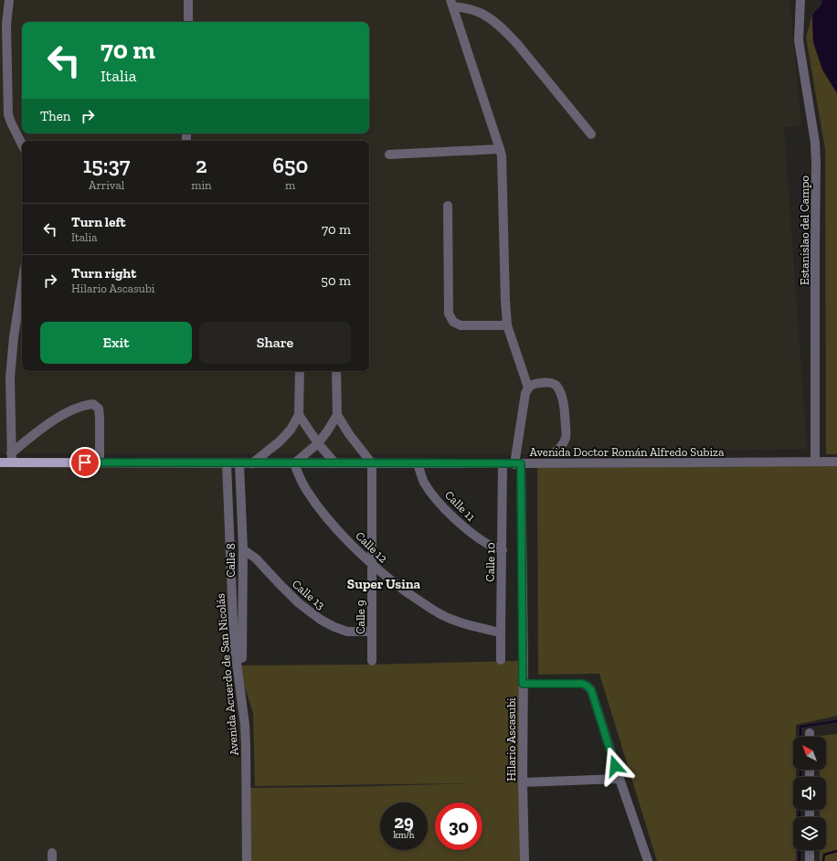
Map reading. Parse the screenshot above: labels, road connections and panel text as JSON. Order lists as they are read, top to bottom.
{
  "streets": {
    "main road": ["Avenida Doctor Román Alfredo Subiza"],
    "street": [
      "Estanislao del Campo",
      "Calle 11",
      "Calle 12",
      "Calle 8",
      "Calle 10",
      "Calle 13",
      "Calle 9",
      "Avenida Acuerdo de San Nicolás",
      "Hilario Ascasubi"
    ]
  },
  "crossings": [
    ["Estanislao del Campo", "Avenida Doctor Román Alfredo Subiza"],
    ["Avenida Doctor Román Alfredo Subiza", "Calle 11"],
    ["Avenida Doctor Román Alfredo Subiza", "Calle 12"],
    ["Avenida Doctor Román Alfredo Subiza", "Calle 8"],
    ["Avenida Doctor Román Alfredo Subiza", "Calle 10"],
    ["Avenida Doctor Román Alfredo Subiza", "Calle 9"],
    ["Avenida Doctor Román Alfredo Subiza", "Avenida Acuerdo de San Nicolás"],
    ["Avenida Doctor Román Alfredo Subiza", "Hilario Ascasubi"],
    ["Calle 11", "Calle 10"],
    ["Calle 12", "Calle 10"],
    ["Calle 12", "Calle 9"],
    ["Calle 8", "Calle 13"],
    ["Calle 13", "Calle 9"]
  ],
  "districts": ["Super Usina"],
  "north": "top left",
  "page": {
    "turn": ["70 m", "Italia"],
    "then": "Then",
    "eta": [
      "15:37",
      "Arrival",
      "2",
      "min",
      "650",
      "m"
    ],
    "list": [
      {
        "name": "Turn left",
        "note": "Italia",
        "value": "70 m"
      },
      {
        "name": "Turn right",
        "note": "Hilario Ascasubi",
        "value": "50 m"
      }
    ],
    "buttons": ["Exit", "Share"],
    "speed": "29 km/h",
    "limit": "30"
  }
}
